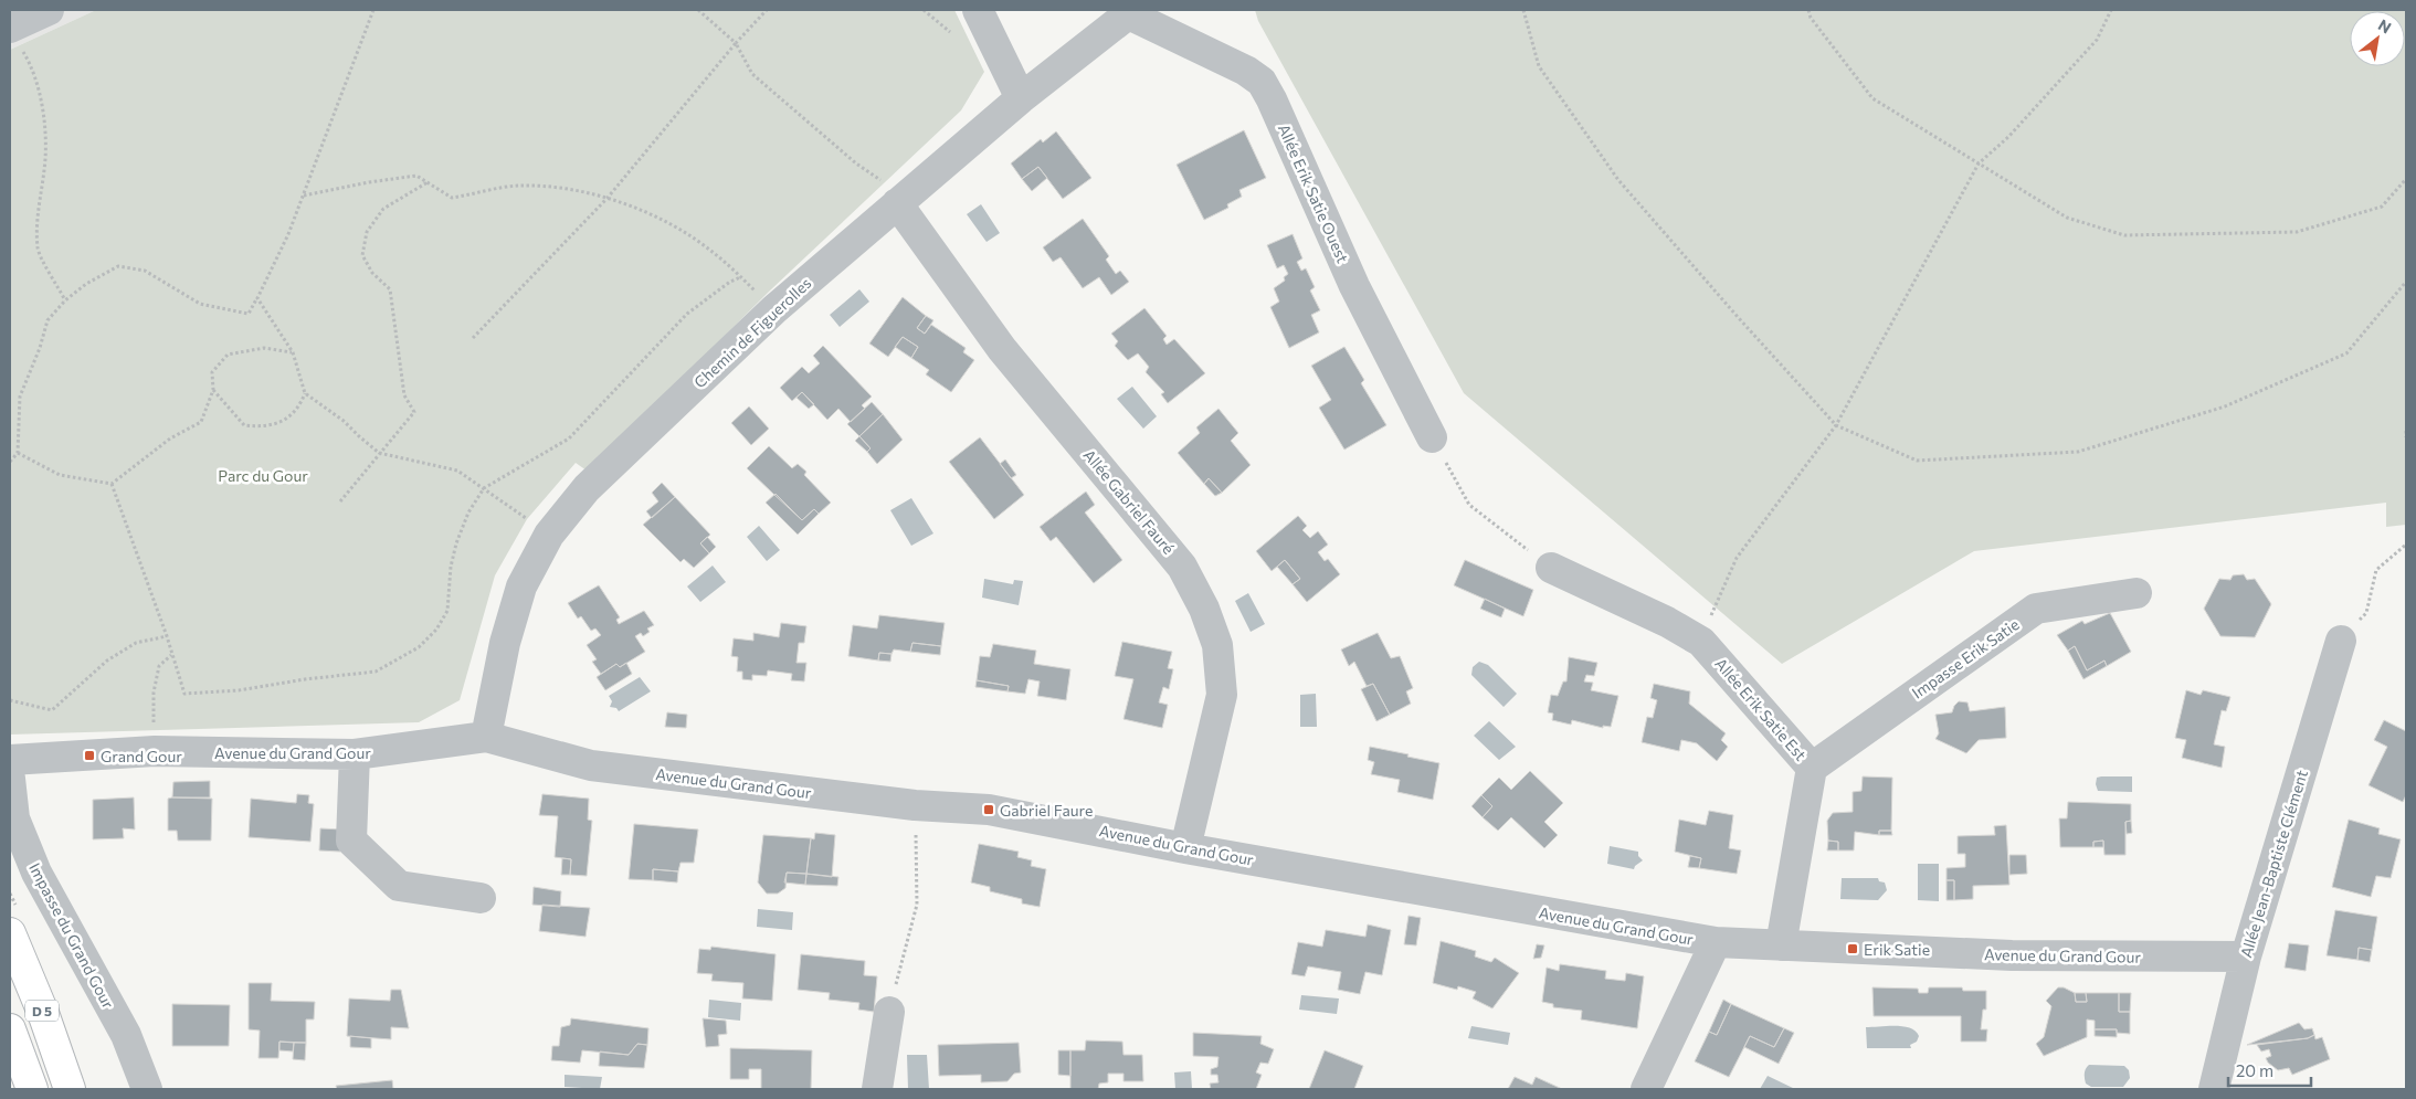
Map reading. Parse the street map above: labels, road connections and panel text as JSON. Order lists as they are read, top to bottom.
{
  "streets": {
    "main road": ["D 5"],
    "street": [
      "Allée Erik Satie Ouest",
      "Chemin de Figuerolles",
      "Allée Gabriel Fauré",
      "Impasse Erik Satie",
      "Allée Erik Satie Est",
      "Avenue du Grand Gour",
      "Allée Jean-Baptiste Clément",
      "Impasse du Grand Gour"
    ]
  },
  "crossings": [
    ["Allée Erik Satie Ouest", "Chemin de Figuerolles"],
    ["Chemin de Figuerolles", "Allée Gabriel Fauré"],
    ["Chemin de Figuerolles", "Avenue du Grand Gour"],
    ["Allée Gabriel Fauré", "Avenue du Grand Gour"],
    ["Impasse Erik Satie", "Allée Erik Satie Est"],
    ["Allée Erik Satie Est", "Avenue du Grand Gour"],
    ["Avenue du Grand Gour", "Allée Jean-Baptiste Clément"]
  ],
  "parks": ["Parc du Gour"],
  "places": {
    "transit": ["Grand Gour", "Gabriel Faure", "Erik Satie"]
  },
  "scale_bar": "20 m",
  "north": "top right"
}
